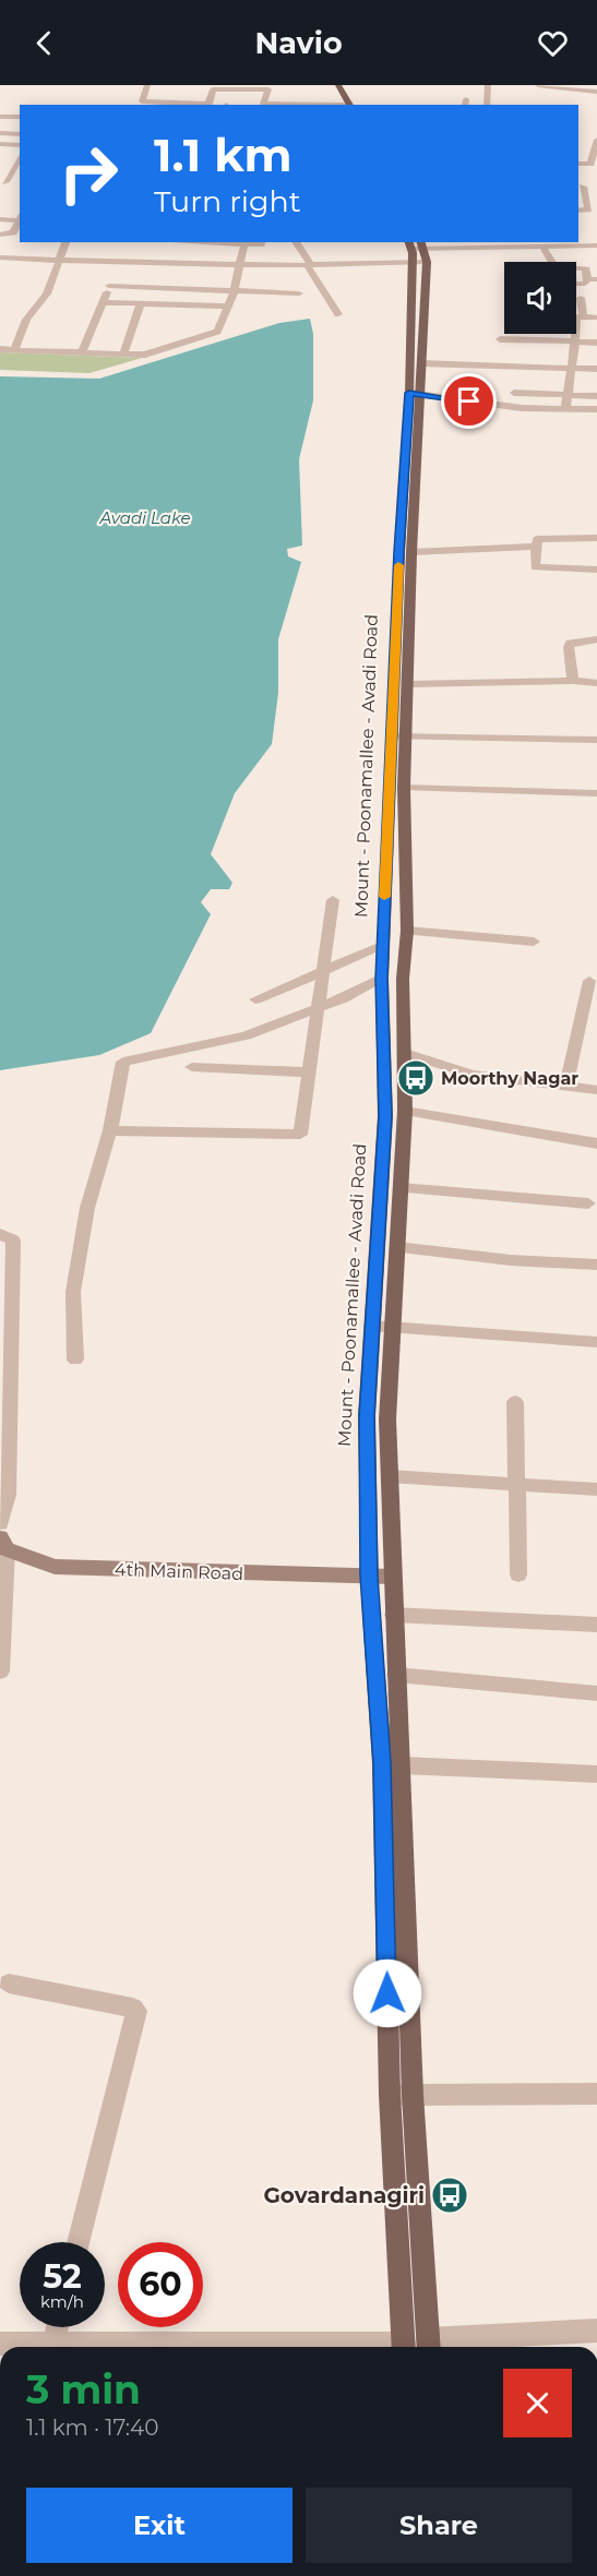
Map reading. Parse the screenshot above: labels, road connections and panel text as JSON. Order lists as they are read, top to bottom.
{
  "streets": {
    "main road": ["Mount - Poonamallee - Avadi Road", "4th Main Road"]
  },
  "crossings": [
    ["Mount - Poonamallee - Avadi Road", "4th Main Road"]
  ],
  "water": ["Avadi Lake"],
  "places": {
    "bus stop": ["Moorthy Nagar", "Govardanagiri"]
  },
  "page": {
    "header": "Navio",
    "turn": ["1.1 km", "Turn right"],
    "speed": "52 km/h",
    "limit": "60",
    "heading": ["3 min", "1.1 km · 17:40"],
    "buttons": ["Exit", "Share"]
  }
}
